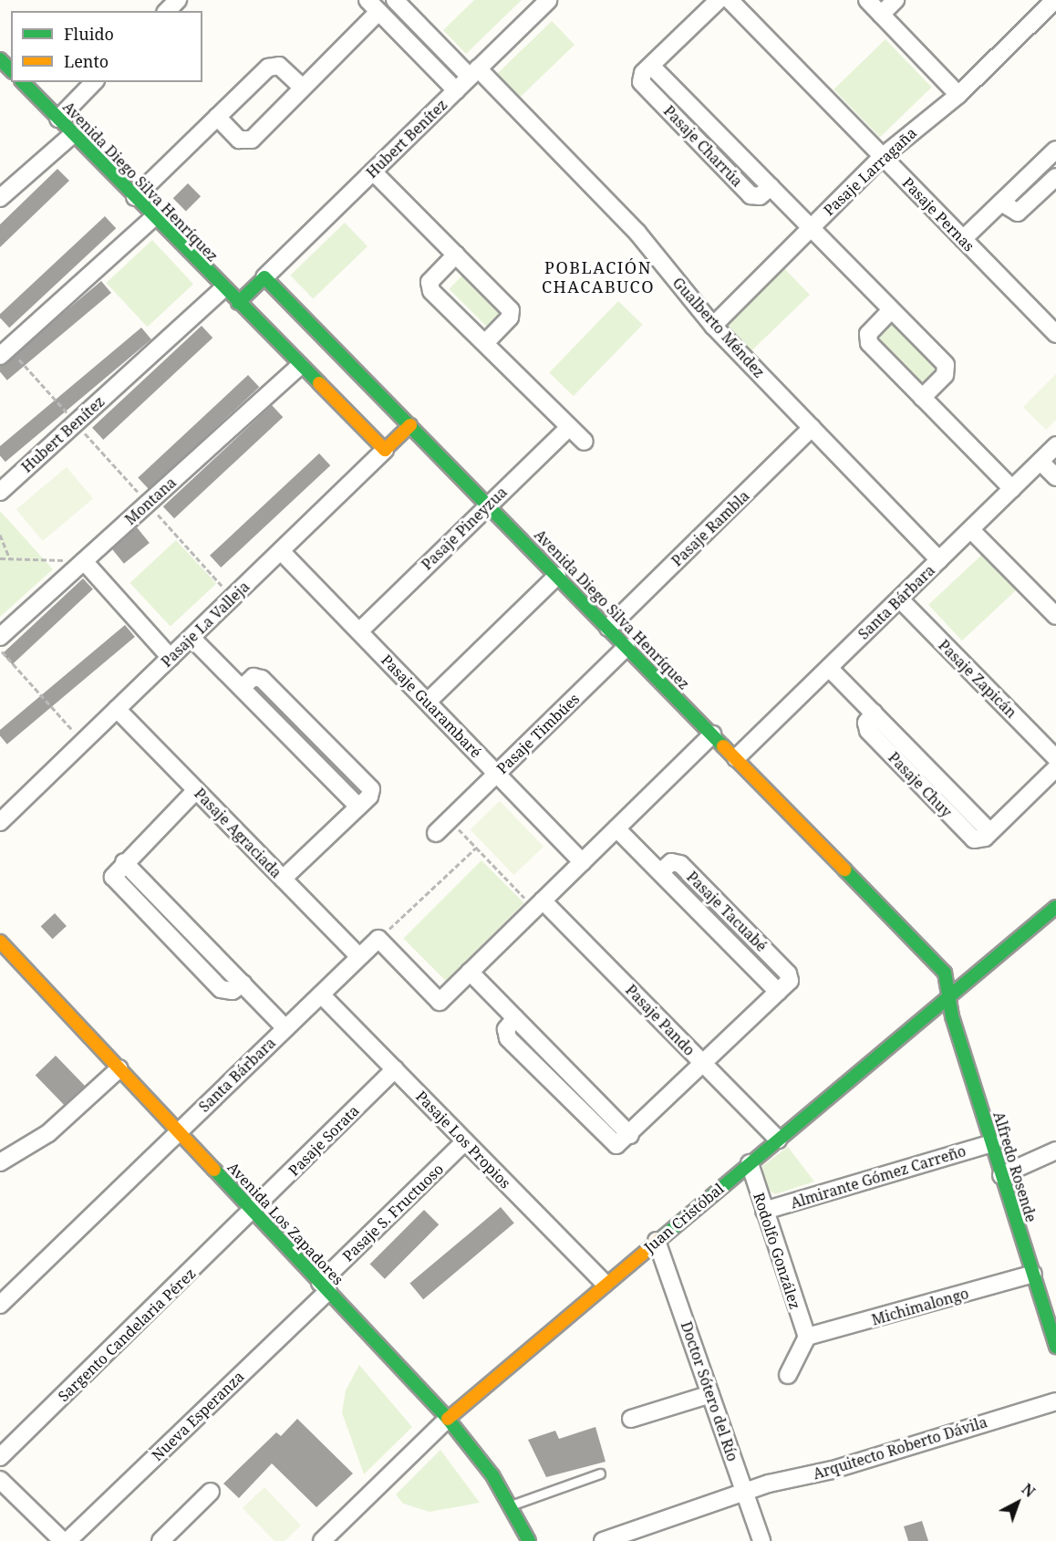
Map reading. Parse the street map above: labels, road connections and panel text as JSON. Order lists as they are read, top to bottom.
{
  "streets": {
    "street": [
      "Hubert Benítez",
      "Pasaje Charrúa",
      "Pasaje Larragaña",
      "Avenida Diego Silva Henríquez",
      "Pasaje Pernas",
      "Gualberto Méndez",
      "Montana",
      "Pasaje Pineyzua",
      "Pasaje Rambla",
      "Santa Bárbara",
      "Pasaje La Valleja",
      "Pasaje Zapicán",
      "Pasaje Guarambaré",
      "Pasaje Timbúes",
      "Pasaje Chuy",
      "Pasaje Agraciada",
      "Pasaje Tacuabé",
      "Pasaje Pando",
      "Pasaje Los Propios",
      "Pasaje Sorata",
      "Alfredo Rosende",
      "Almirante Gómez Carreño",
      "Pasaje S. Fructuoso",
      "Juan Cristóbal",
      "Avenida Los Zapadores",
      "Rodolfo González",
      "Michimalongo",
      "Sargento Candelaria Pérez",
      "Doctor Sótero del Río",
      "Nueva Esperanza",
      "Arquitecto Roberto Dávila"
    ]
  },
  "crossings": [
    ["Hubert Benítez", "Avenida Diego Silva Henríquez"],
    ["Hubert Benítez", "Gualberto Méndez"],
    ["Pasaje Charrúa", "Pasaje Larragaña"],
    ["Pasaje Larragaña", "Pasaje Pernas"],
    ["Pasaje Larragaña", "Gualberto Méndez"],
    ["Avenida Diego Silva Henríquez", "Montana"],
    ["Avenida Diego Silva Henríquez", "Pasaje Pineyzua"],
    ["Avenida Diego Silva Henríquez", "Pasaje Rambla"],
    ["Avenida Diego Silva Henríquez", "Santa Bárbara"],
    ["Avenida Diego Silva Henríquez", "Pasaje La Valleja"],
    ["Avenida Diego Silva Henríquez", "Pasaje Timbúes"],
    ["Avenida Diego Silva Henríquez", "Alfredo Rosende"],
    ["Avenida Diego Silva Henríquez", "Juan Cristóbal"],
    ["Gualberto Méndez", "Pasaje Rambla"],
    ["Gualberto Méndez", "Santa Bárbara"],
    ["Pasaje Pineyzua", "Pasaje Guarambaré"],
    ["Santa Bárbara", "Pasaje Zapicán"],
    ["Santa Bárbara", "Pasaje Chuy"],
    ["Santa Bárbara", "Pasaje Agraciada"],
    ["Santa Bárbara", "Pasaje Los Propios"],
    ["Santa Bárbara", "Avenida Los Zapadores"],
    ["Pasaje La Valleja", "Pasaje Guarambaré"],
    ["Pasaje La Valleja", "Pasaje Agraciada"],
    ["Pasaje Guarambaré", "Pasaje Timbúes"],
    ["Pasaje Pando", "Juan Cristóbal"],
    ["Pasaje Los Propios", "Pasaje Sorata"],
    ["Pasaje Los Propios", "Pasaje S. Fructuoso"],
    ["Pasaje Los Propios", "Juan Cristóbal"],
    ["Pasaje Sorata", "Avenida Los Zapadores"],
    ["Pasaje Sorata", "Sargento Candelaria Pérez"],
    ["Alfredo Rosende", "Almirante Gómez Carreño"],
    ["Alfredo Rosende", "Juan Cristóbal"],
    ["Alfredo Rosende", "Michimalongo"],
    ["Almirante Gómez Carreño", "Rodolfo González"],
    ["Pasaje S. Fructuoso", "Avenida Los Zapadores"],
    ["Pasaje S. Fructuoso", "Nueva Esperanza"],
    ["Juan Cristóbal", "Avenida Los Zapadores"],
    ["Juan Cristóbal", "Rodolfo González"],
    ["Juan Cristóbal", "Doctor Sótero del Río"],
    ["Avenida Los Zapadores", "Sargento Candelaria Pérez"],
    ["Avenida Los Zapadores", "Nueva Esperanza"],
    ["Rodolfo González", "Michimalongo"],
    ["Doctor Sótero del Río", "Arquitecto Roberto Dávila"]
  ],
  "districts": ["POBLACIÓN CHACABUCO"],
  "legend": ["Fluido", "Lento"],
  "north": "top right"
}
